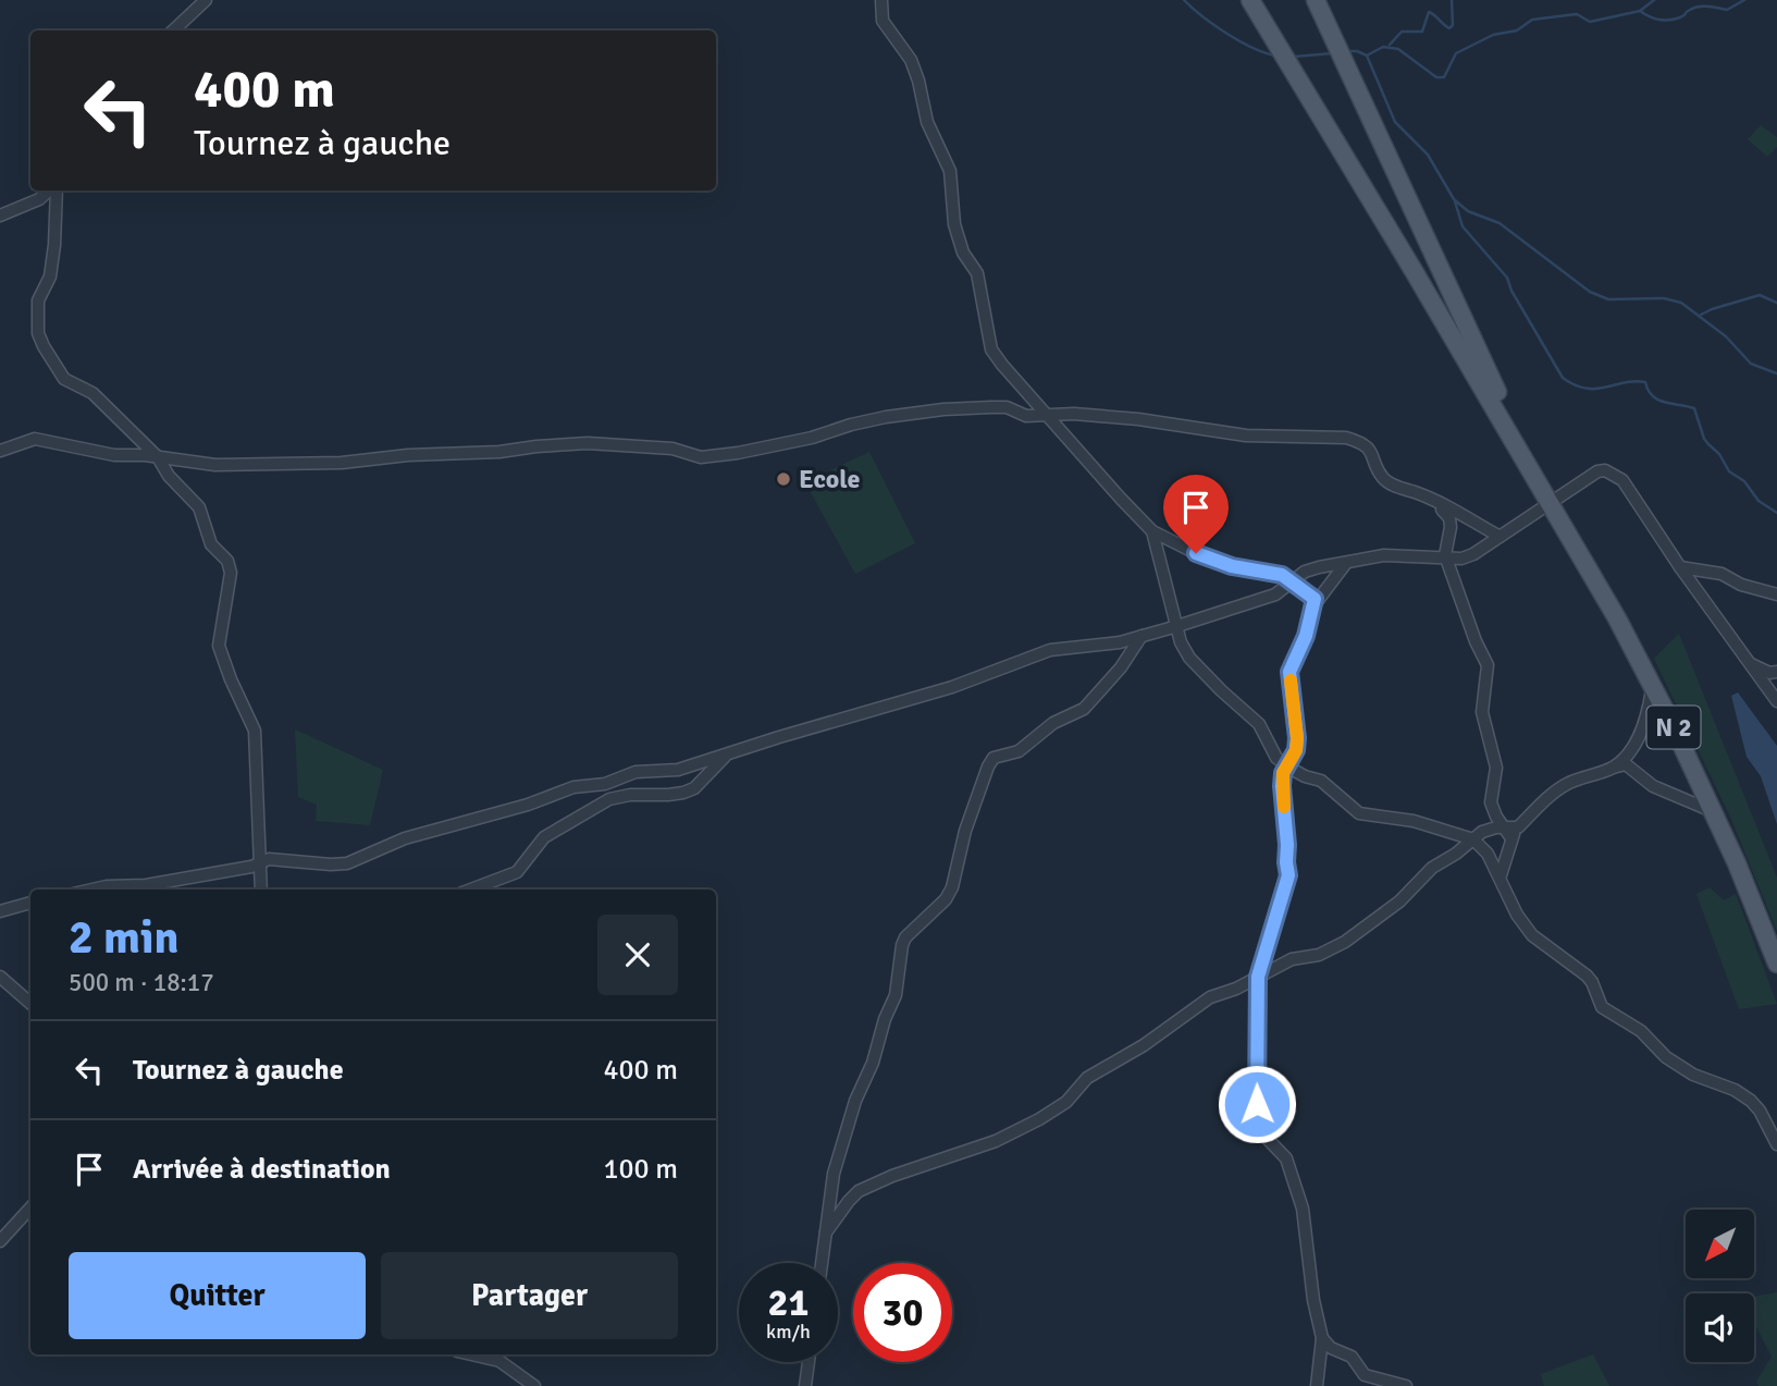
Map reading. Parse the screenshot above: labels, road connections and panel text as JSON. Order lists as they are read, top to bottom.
{
  "streets": {
    "main road": ["N 2"]
  },
  "places": ["Ecole"],
  "north": "bottom left",
  "page": {
    "turn": ["400 m", "Tournez à gauche"],
    "heading": ["2 min", "500 m · 18:17"],
    "list": [
      {
        "name": "Tournez à gauche",
        "value": "400 m"
      },
      {
        "name": "Arrivée à destination",
        "value": "100 m"
      }
    ],
    "buttons": ["Quitter", "Partager"],
    "speed": "21 km/h",
    "limit": "30"
  }
}
